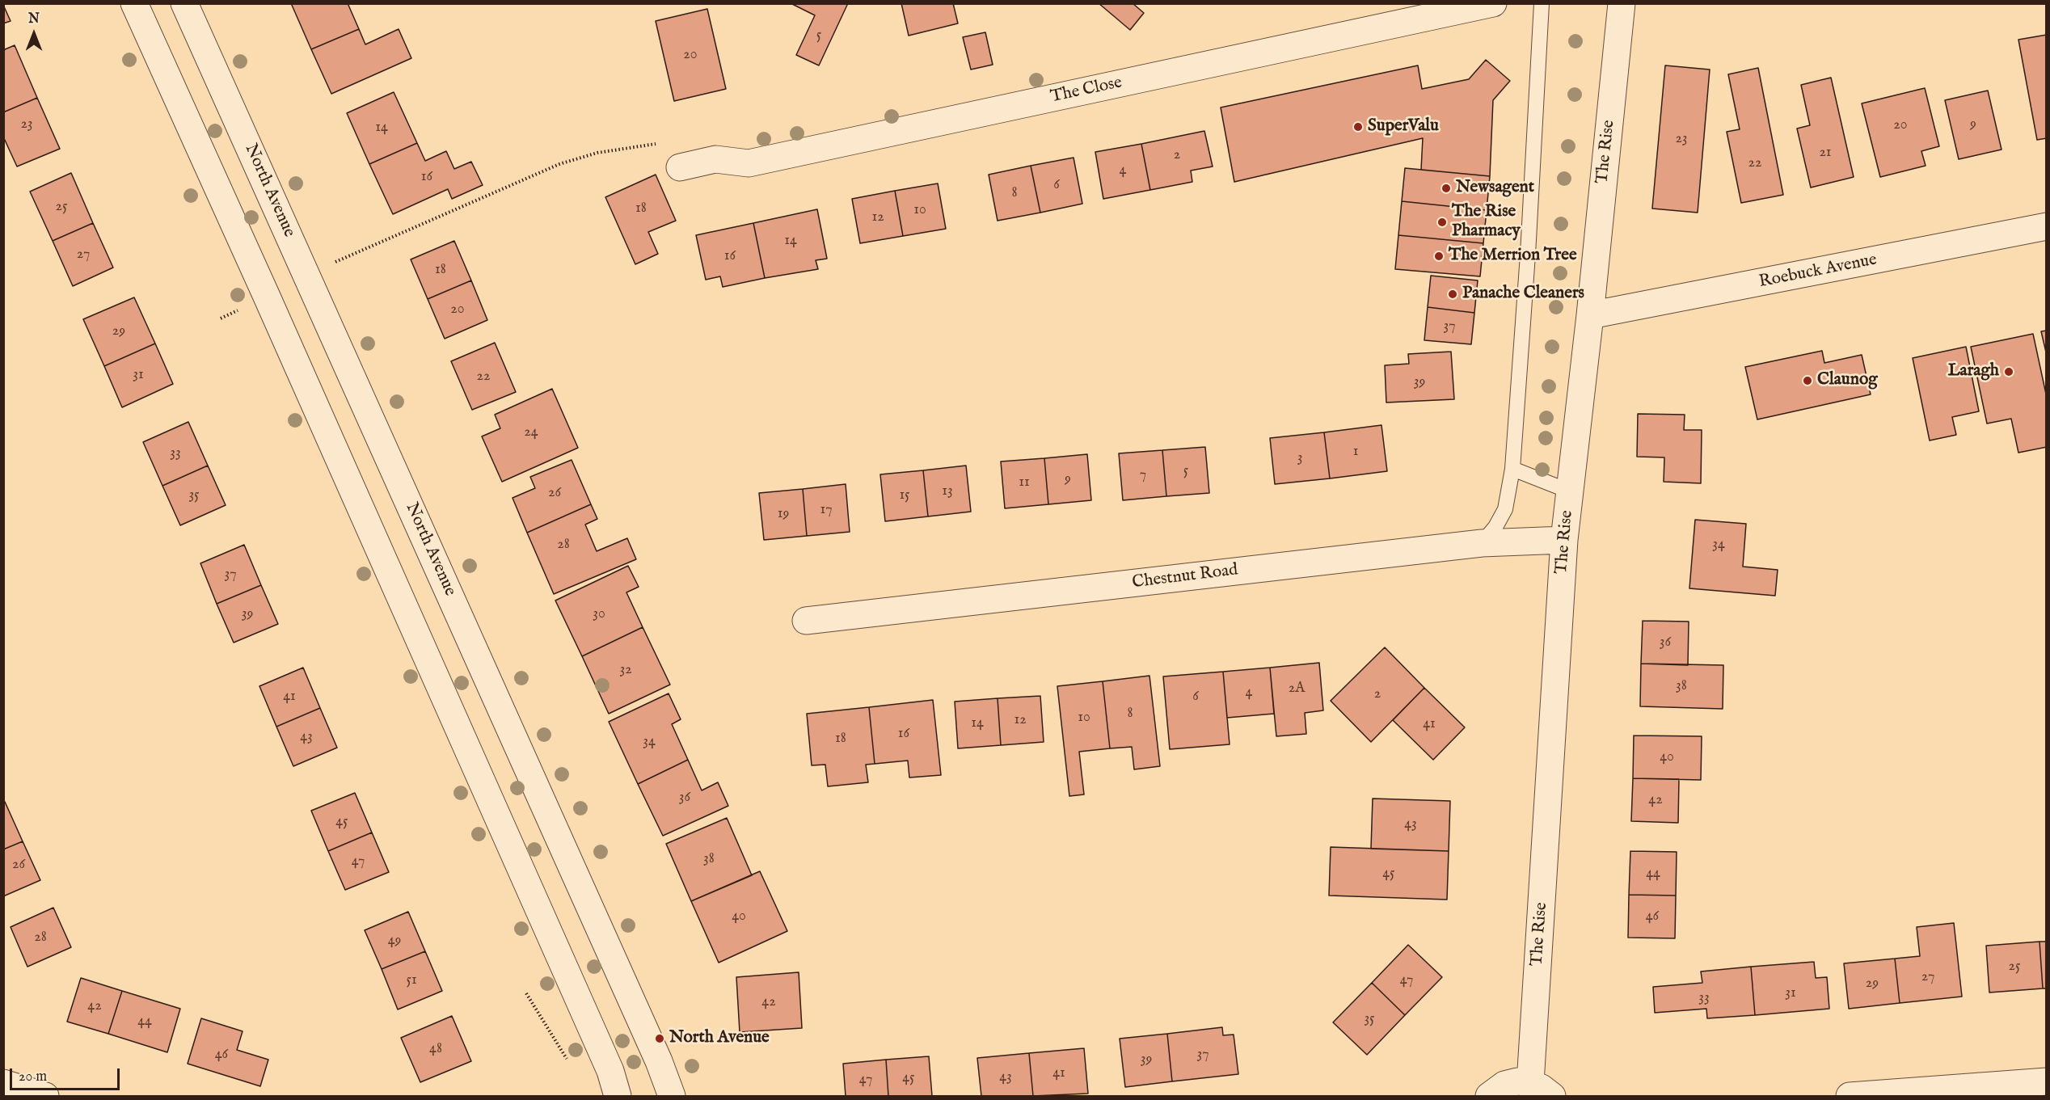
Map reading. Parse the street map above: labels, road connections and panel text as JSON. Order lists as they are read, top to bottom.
{
  "streets": {
    "street": [
      "The Close",
      "The Rise",
      "North Avenue",
      "Roebuck Avenue",
      "Chestnut Road"
    ]
  },
  "crossings": [
    ["The Rise", "Roebuck Avenue"],
    ["The Rise", "Chestnut Road"]
  ],
  "places": [
    "SuperValu",
    "Newsagent",
    "The Rise Pharmacy",
    "The Merrion Tree",
    "Panache Cleaners",
    "Laragh",
    "Claunog",
    "North Avenue"
  ],
  "house_numbers": [
    "5",
    "20",
    "23",
    "9",
    "20",
    "14",
    "23",
    "21",
    "2",
    "22",
    "4",
    "16",
    "6",
    "8",
    "25",
    "18",
    "10",
    "12",
    "14",
    "27",
    "16",
    "18",
    "20",
    "37",
    "29",
    "31",
    "22",
    "39",
    "24",
    "1",
    "33",
    "3",
    "5",
    "7",
    "9",
    "11",
    "13",
    "26",
    "35",
    "15",
    "17",
    "19",
    "28",
    "34",
    "37",
    "39",
    "30",
    "36",
    "32",
    "38",
    "2A",
    "4",
    "2",
    "41",
    "6",
    "8",
    "10",
    "12",
    "14",
    "41",
    "16",
    "43",
    "18",
    "34",
    "40",
    "36",
    "42",
    "45",
    "43",
    "38",
    "47",
    "26",
    "45",
    "44",
    "40",
    "46",
    "28",
    "49",
    "25",
    "27",
    "51",
    "47",
    "29",
    "31",
    "33",
    "42",
    "42",
    "35",
    "44",
    "48",
    "46",
    "37",
    "39",
    "41",
    "43",
    "45",
    "47"
  ],
  "scale_bar": "20 m",
  "north": "top"
}
